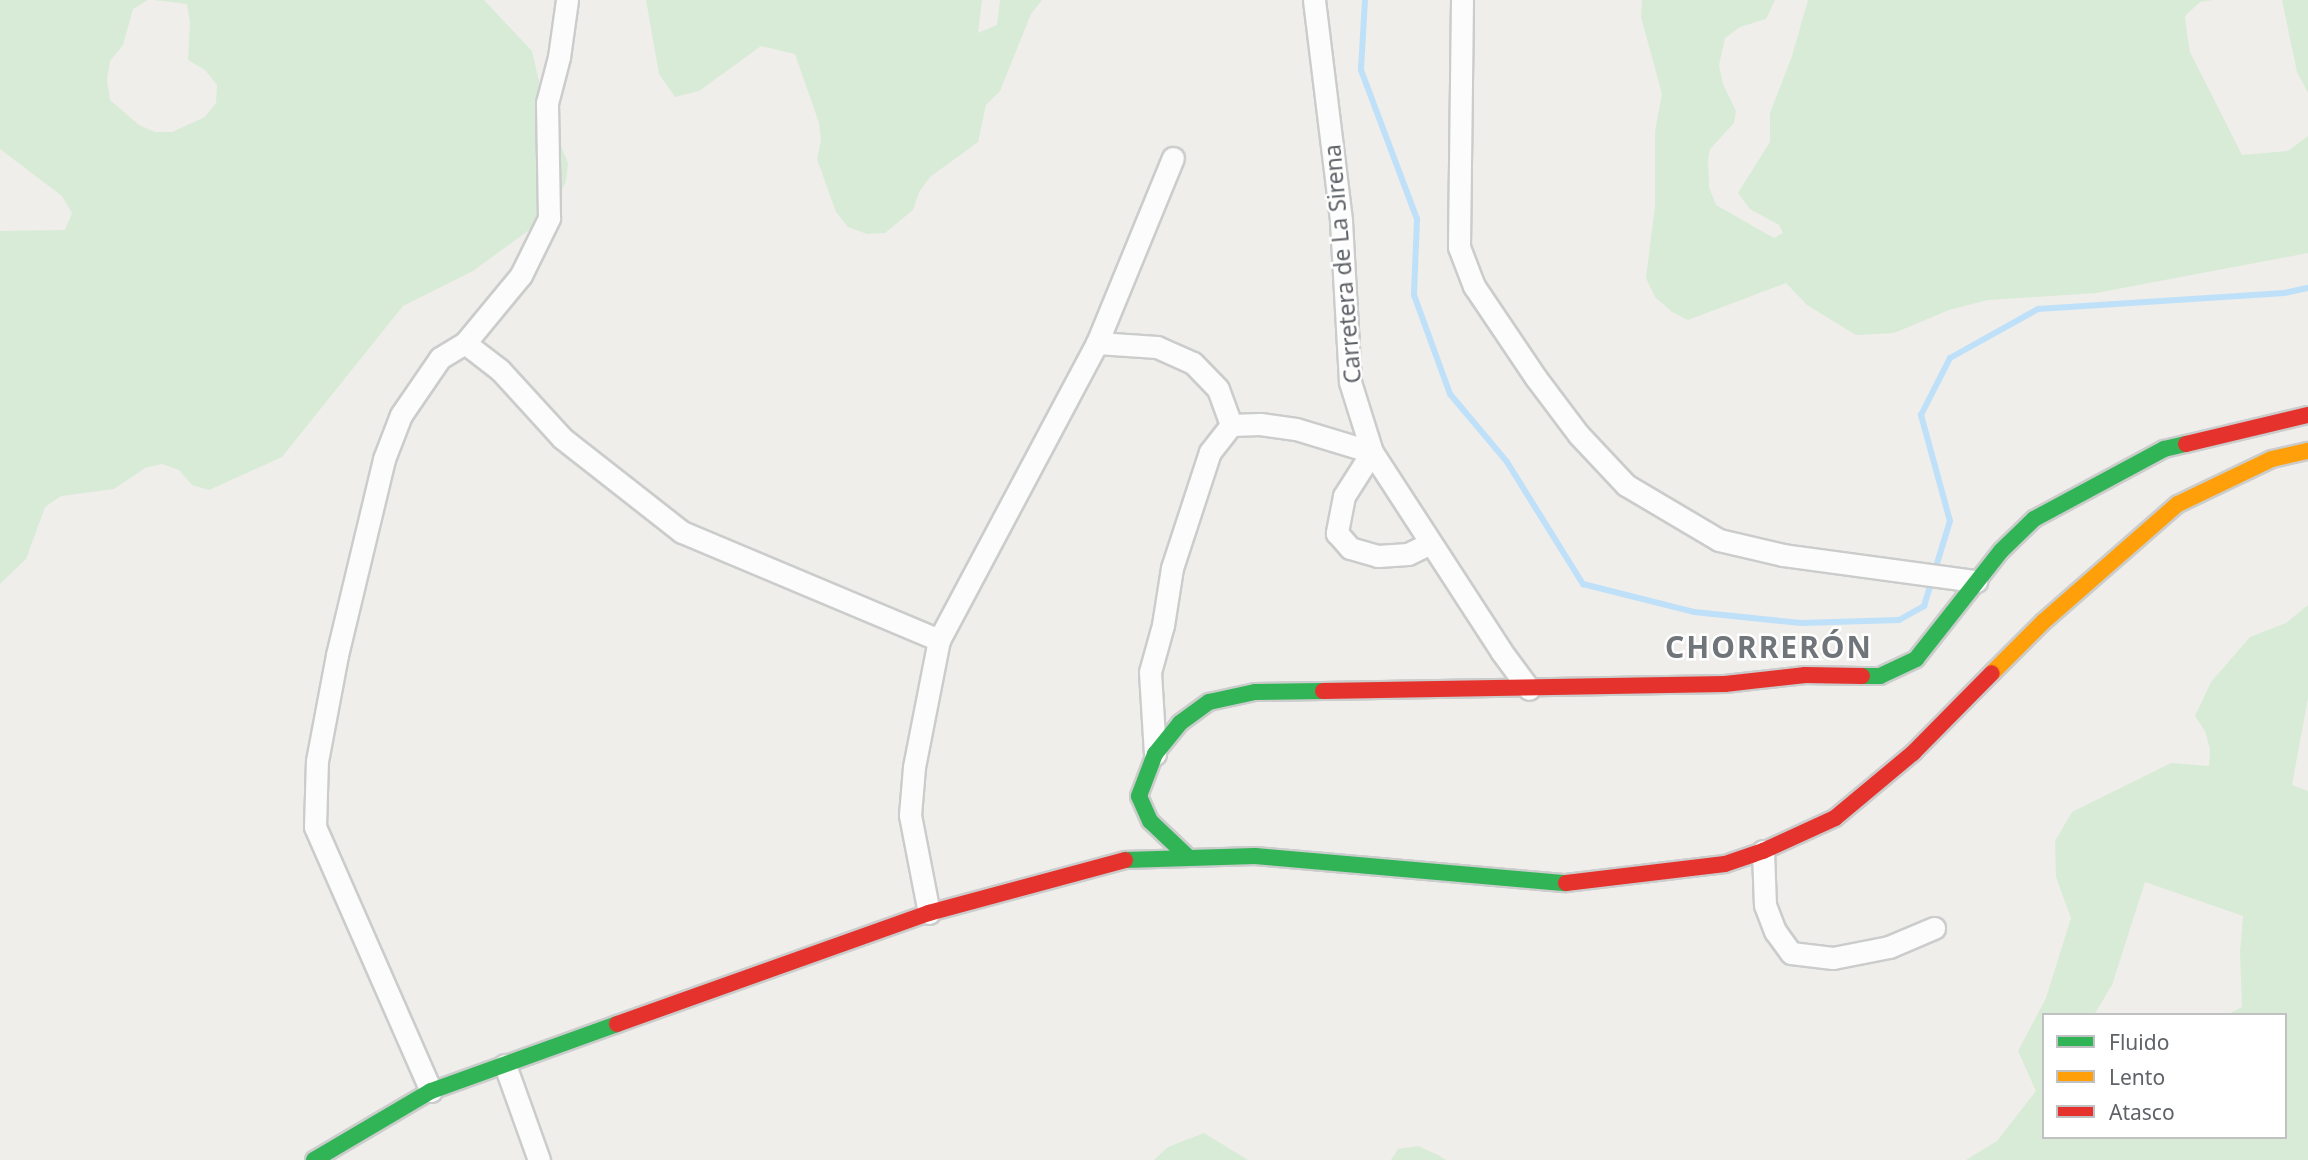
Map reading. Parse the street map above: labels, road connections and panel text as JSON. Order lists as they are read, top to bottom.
{
  "streets": {
    "street": ["Carretera de La Sirena"]
  },
  "districts": ["CHORRERÓN"],
  "legend": ["Fluido", "Lento", "Atasco"]
}
